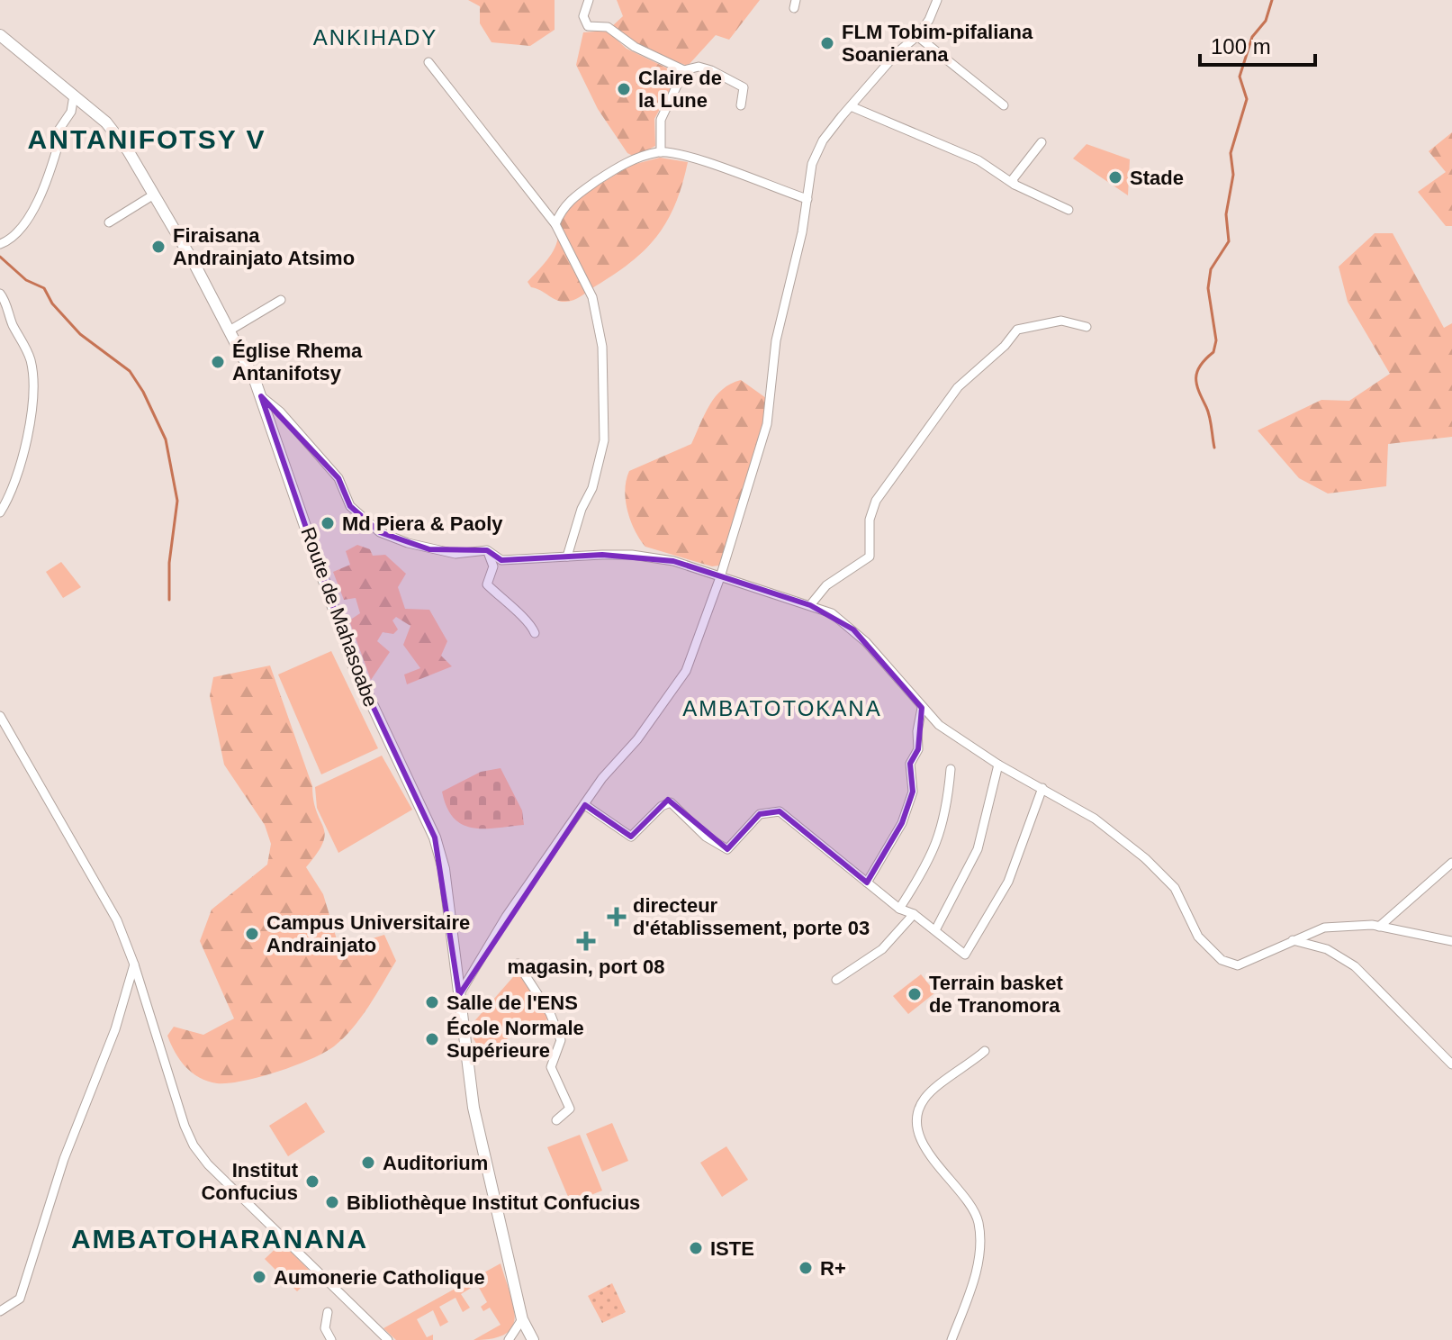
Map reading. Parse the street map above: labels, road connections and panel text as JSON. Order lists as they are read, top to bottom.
{
  "streets": {
    "street": ["Route de Mahasoabe"]
  },
  "districts": [
    "ANKIHADY",
    "ANTANIFOTSY V",
    "AMBATOTOKANA",
    "AMBATOHARANANA"
  ],
  "places": {
    "other": [
      "FLM Tobim-pifaliana Soanierana",
      "Claire de la Lune",
      "Stade",
      "Firaisana Andrainjato Atsimo",
      "Église Rhema Antanifotsy",
      "Md Piera & Paoly",
      "Campus Universitaire Andrainjato",
      "Terrain basket de Tranomora",
      "Salle de l'ENS",
      "École Normale Supérieure",
      "Auditorium",
      "Institut Confucius",
      "Bibliothèque Institut Confucius",
      "ISTE",
      "R+",
      "Aumonerie Catholique"
    ],
    "health": ["directeur d'établissement, porte 03", "magasin, port 08"]
  },
  "scale_bar": "100 m"
}
